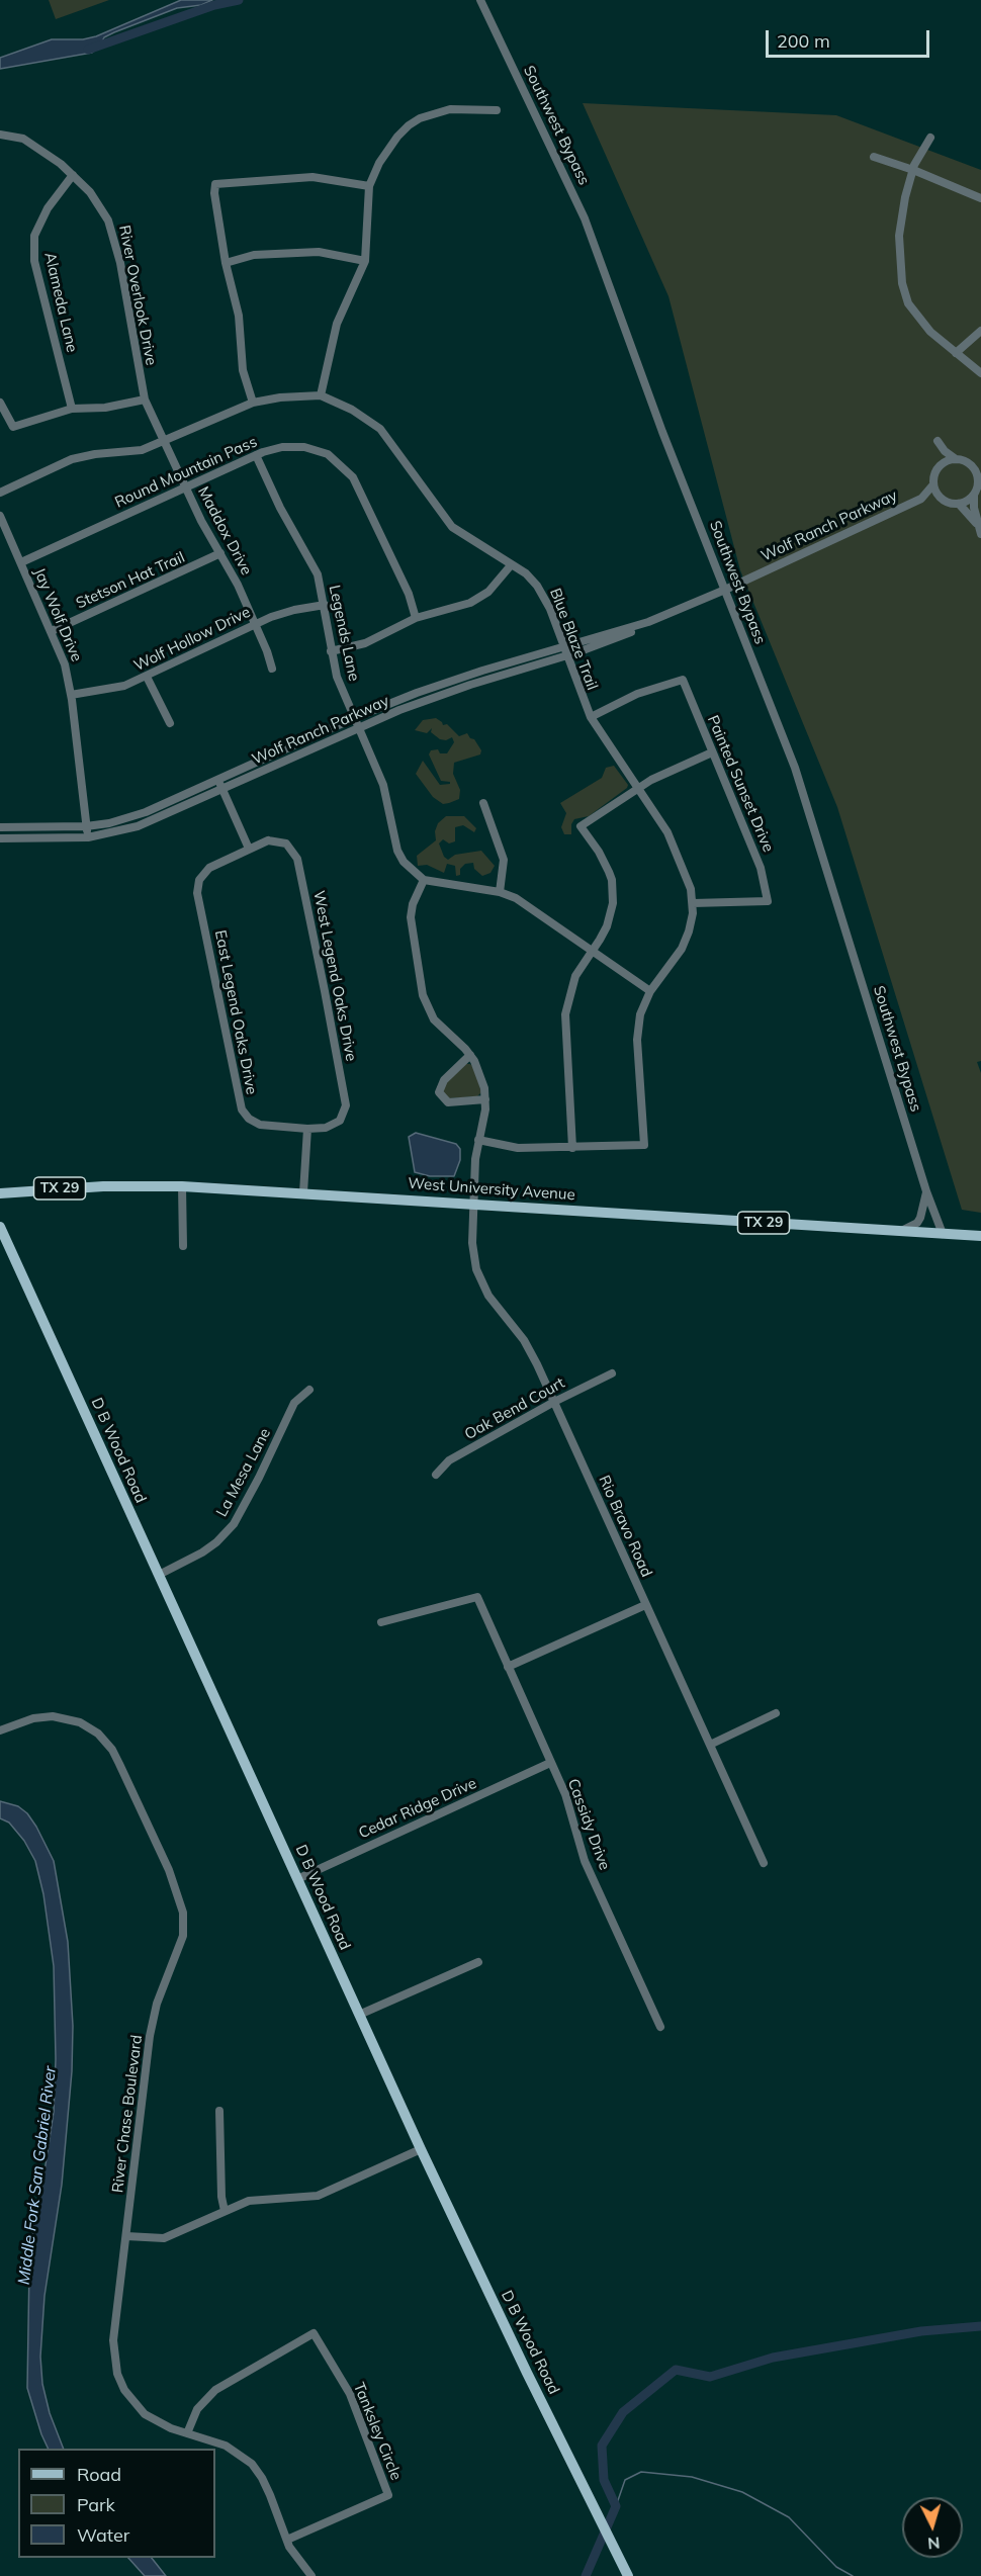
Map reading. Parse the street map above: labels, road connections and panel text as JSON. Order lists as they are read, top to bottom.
{
  "streets": {
    "main road": ["TX 29", "West University Avenue", "D B Wood Road"],
    "street": [
      "Southwest Bypass",
      "River Overlook Drive",
      "Alameda Lane",
      "Round Mountain Pass",
      "Wolf Ranch Parkway",
      "Maddox Drive",
      "Stetson Hat Trail",
      "Jay Wolf Drive",
      "Legends Lane",
      "Wolf Hollow Drive",
      "Blue Blaze Trail",
      "Painted Sunset Drive",
      "West Legend Oaks Drive",
      "East Legend Oaks Drive",
      "Oak Bend Court",
      "La Mesa Lane",
      "Rio Bravo Road",
      "Cedar Ridge Drive",
      "Cassidy Drive",
      "River Chase Boulevard",
      "Tanksley Circle"
    ]
  },
  "crossings": [
    ["Southwest Bypass", "Wolf Ranch Parkway"],
    ["Southwest Bypass", "West University Avenue"],
    ["River Overlook Drive", "Alameda Lane"],
    ["River Overlook Drive", "Maddox Drive"],
    ["River Overlook Drive", "Blue Blaze Trail"],
    ["Round Mountain Pass", "Maddox Drive"],
    ["Round Mountain Pass", "Jay Wolf Drive"],
    ["Round Mountain Pass", "Legends Lane"],
    ["Wolf Ranch Parkway", "Jay Wolf Drive"],
    ["Wolf Ranch Parkway", "Legends Lane"],
    ["Wolf Ranch Parkway", "Blue Blaze Trail"],
    ["Maddox Drive", "Stetson Hat Trail"],
    ["Maddox Drive", "Wolf Hollow Drive"],
    ["Maddox Drive", "Blue Blaze Trail"],
    ["Stetson Hat Trail", "Jay Wolf Drive"],
    ["Jay Wolf Drive", "Wolf Hollow Drive"],
    ["Legends Lane", "Wolf Hollow Drive"],
    ["Blue Blaze Trail", "Painted Sunset Drive"],
    ["West Legend Oaks Drive", "East Legend Oaks Drive"],
    ["West University Avenue", "Rio Bravo Road"],
    ["Oak Bend Court", "Rio Bravo Road"],
    ["D B Wood Road", "La Mesa Lane"],
    ["D B Wood Road", "Cedar Ridge Drive"],
    ["Cedar Ridge Drive", "Cassidy Drive"],
    ["River Chase Boulevard", "Tanksley Circle"]
  ],
  "water": ["Middle Fork San Gabriel River"],
  "legend": ["Road", "Park", "Water"],
  "scale_bar": "200 m",
  "north": "bottom"
}
